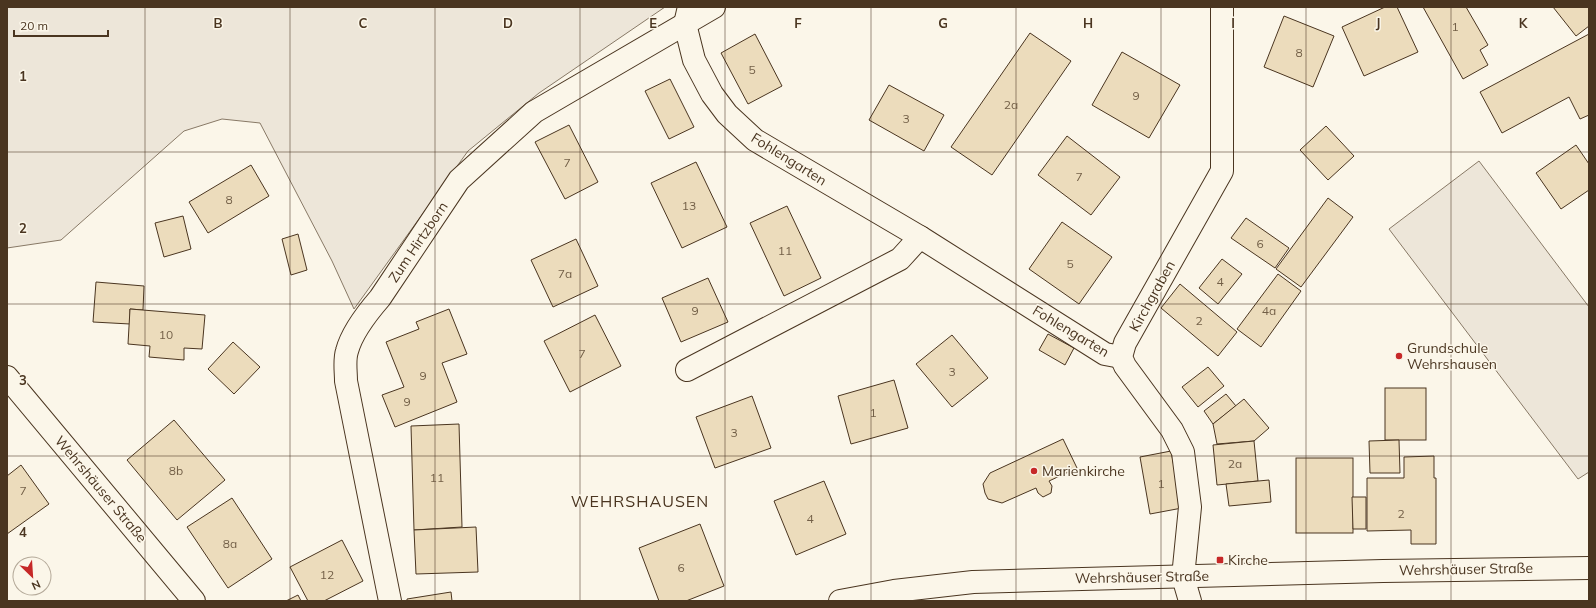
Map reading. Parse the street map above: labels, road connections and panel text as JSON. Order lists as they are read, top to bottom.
{
  "streets": {
    "street": [
      "Fohlengarten",
      "Zum Hirtzborn",
      "Kirchgraben",
      "Wehrshäuser Straße"
    ]
  },
  "crossings": [
    ["Fohlengarten", "Zum Hirtzborn"],
    ["Fohlengarten", "Kirchgraben"]
  ],
  "districts": ["WEHRSHAUSEN"],
  "places": {
    "other": ["Grundschule Wehrshausen", "Marienkirche"],
    "transit": ["Kirche"]
  },
  "house_numbers": [
    "1",
    "8",
    "5",
    "9",
    "2a",
    "3",
    "7",
    "7",
    "8",
    "13",
    "6",
    "11",
    "5",
    "7a",
    "4",
    "9",
    "4a",
    "2",
    "10",
    "7",
    "3",
    "9",
    "9",
    "1",
    "3",
    "2a",
    "8b",
    "11",
    "1",
    "7",
    "2",
    "4",
    "8a",
    "6",
    "12"
  ],
  "scale_bar": "20 m",
  "north": "bottom right",
  "grid": {
    "columns": [
      "B",
      "C",
      "D",
      "E",
      "F",
      "G",
      "H",
      "I",
      "J",
      "K"
    ],
    "rows": [
      "1",
      "2",
      "3",
      "4"
    ]
  }
}
